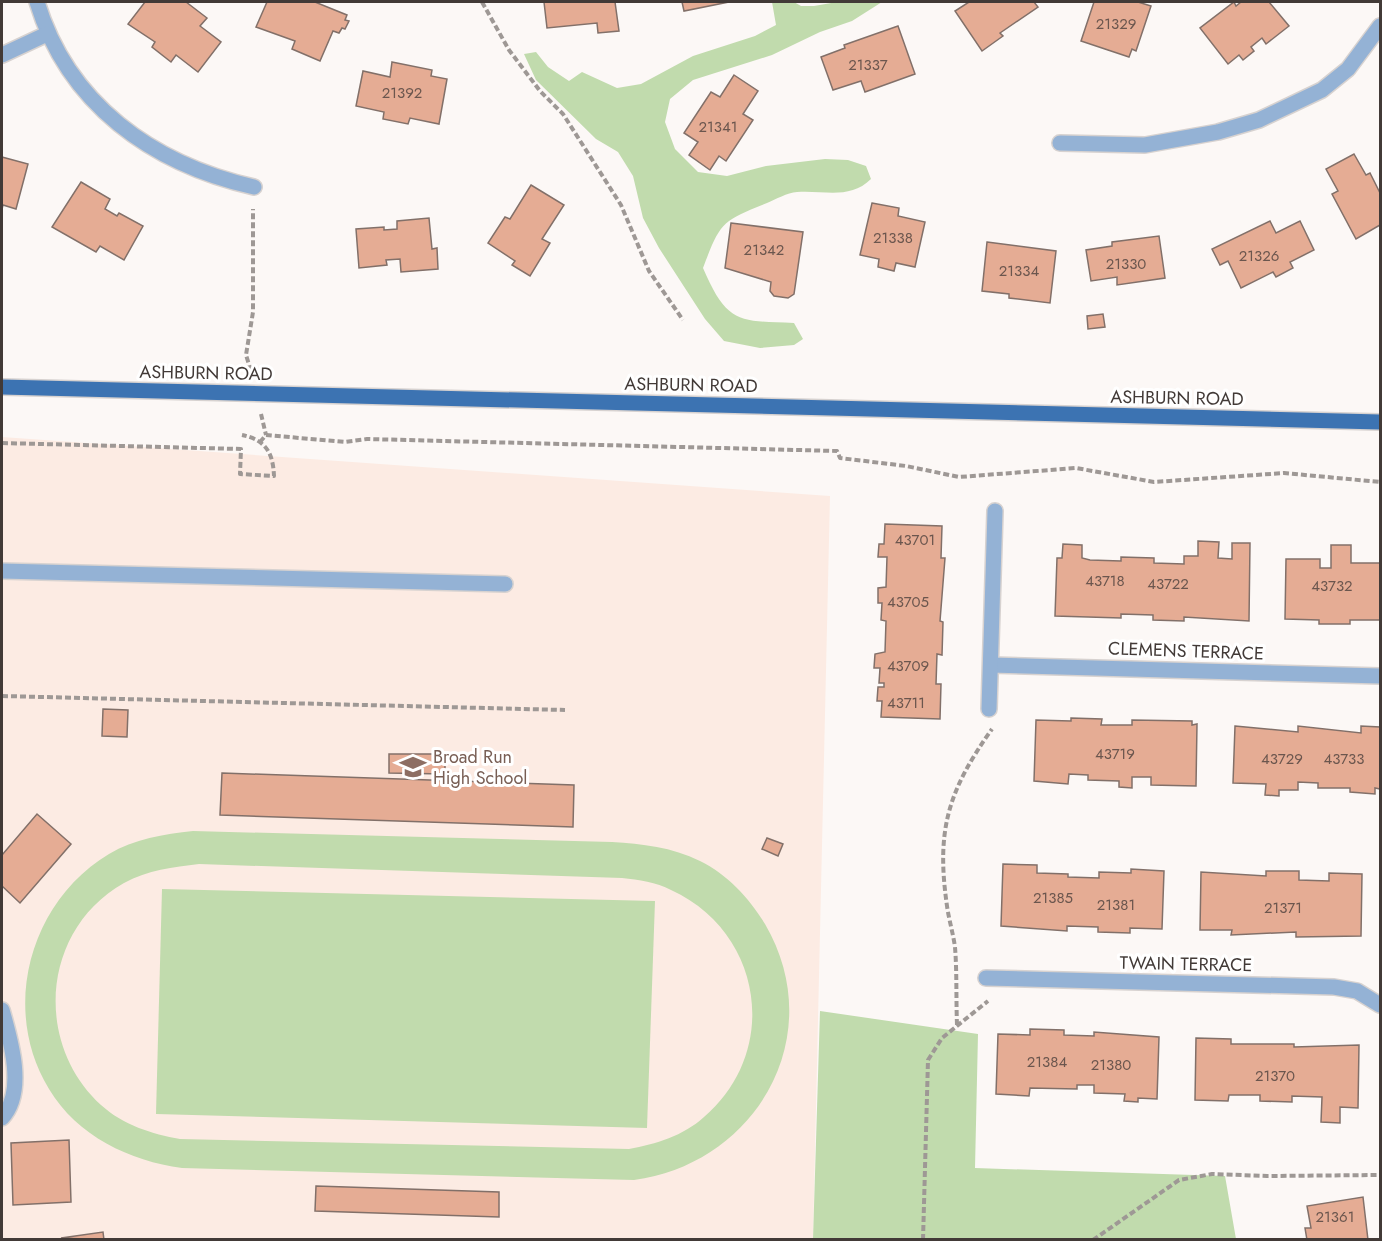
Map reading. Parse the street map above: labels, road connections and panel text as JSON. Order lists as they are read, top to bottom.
{
  "streets": {
    "main road": ["ASHBURN ROAD"],
    "street": ["CLEMENS TERRACE", "TWAIN TERRACE"]
  },
  "places": {
    "school or university": ["Broad Run High School"]
  },
  "house_numbers": [
    "21329",
    "21337",
    "21392",
    "21341",
    "21338",
    "21342",
    "21326",
    "21330",
    "21334",
    "43701",
    "43718",
    "43722",
    "43732",
    "43705",
    "43709",
    "43711",
    "43719",
    "43729",
    "43733",
    "21385",
    "21381",
    "21371",
    "21384",
    "21380",
    "21370",
    "21361"
  ]
}
